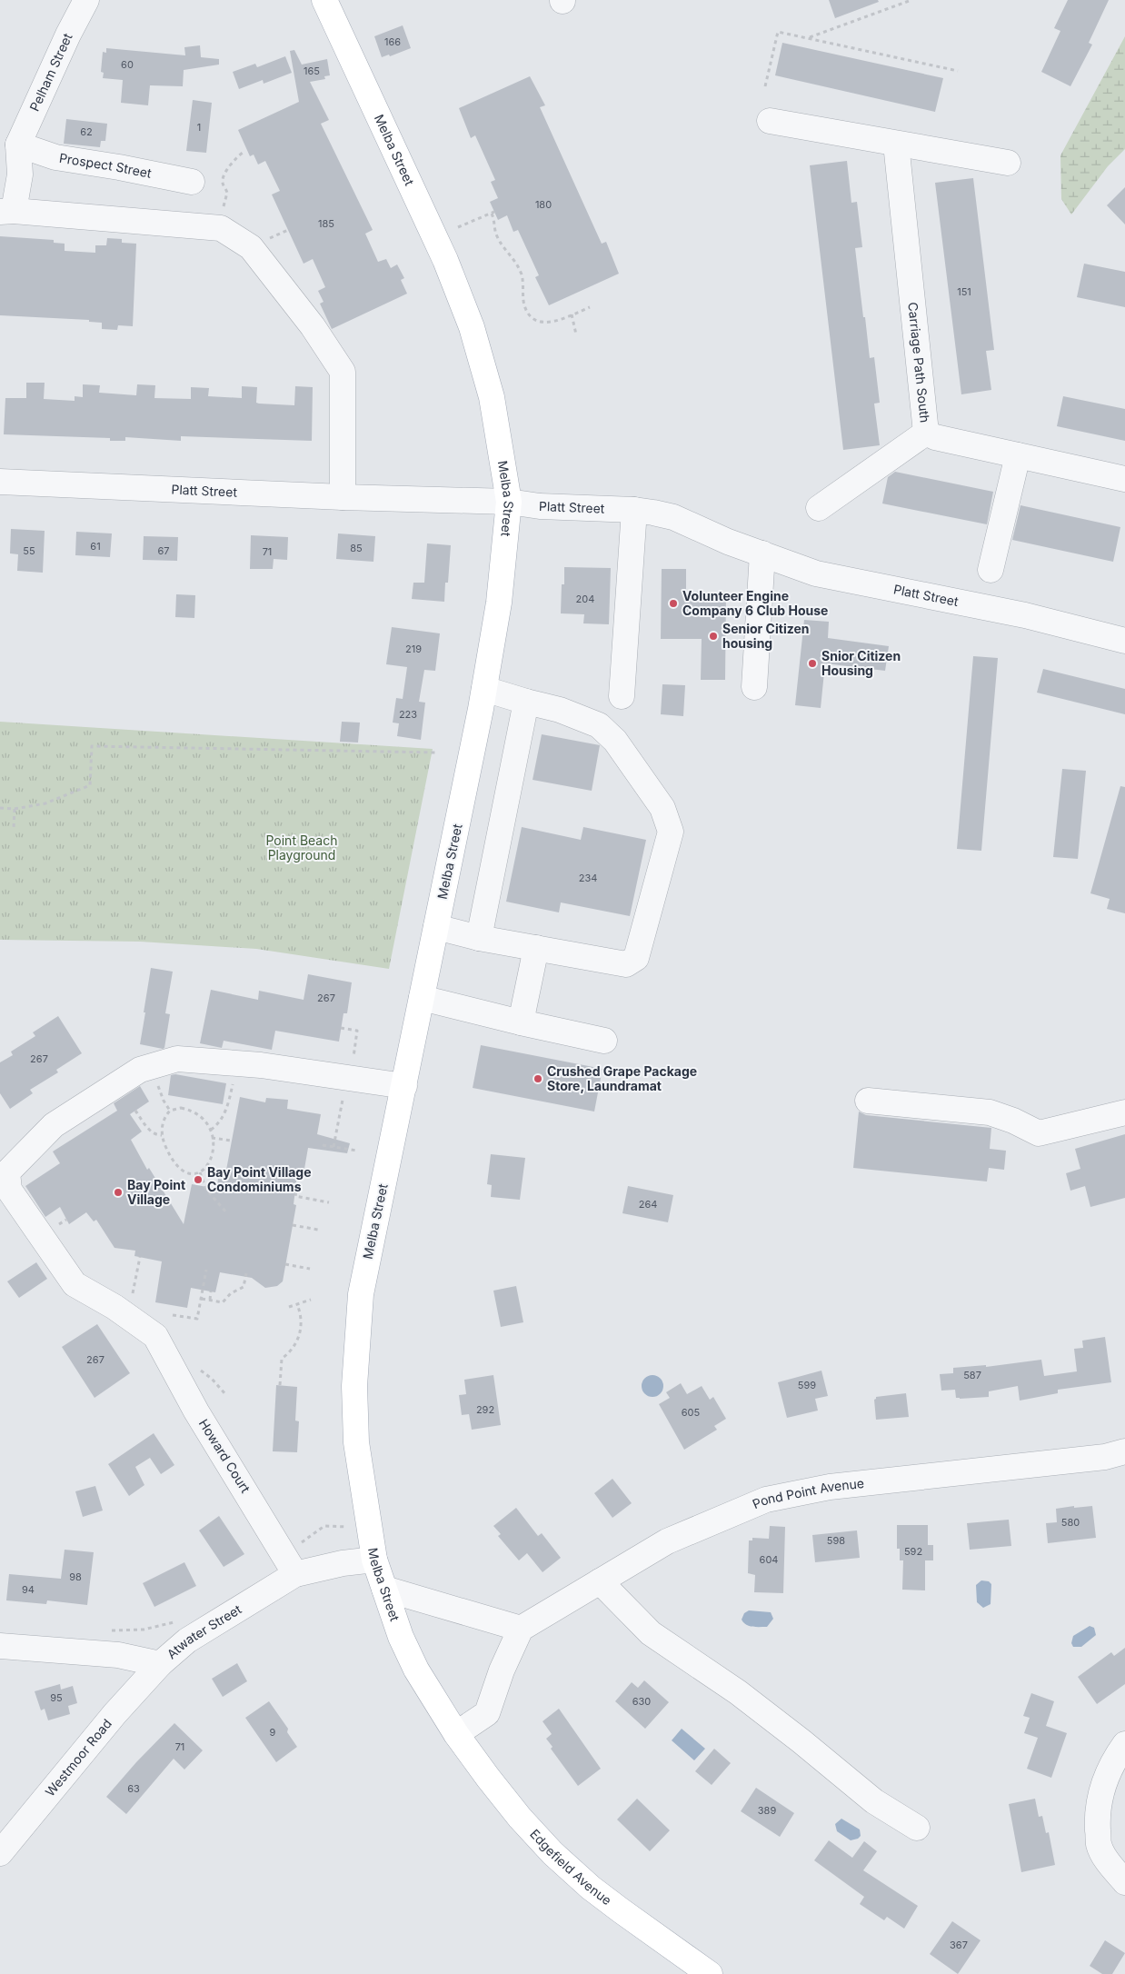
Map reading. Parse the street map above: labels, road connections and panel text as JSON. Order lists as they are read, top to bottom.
{
  "streets": {
    "main road": ["Melba Street", "Edgefield Avenue"],
    "street": [
      "Pelham Street",
      "Prospect Street",
      "Carriage Path South",
      "Platt Street",
      "Howard Court",
      "Pond Point Avenue",
      "Atwater Street",
      "Westmoor Road"
    ]
  },
  "crossings": [
    ["Pelham Street", "Prospect Street"],
    ["Melba Street", "Platt Street"],
    ["Melba Street", "Atwater Street"],
    ["Melba Street", "Edgefield Avenue"],
    ["Howard Court", "Atwater Street"],
    ["Atwater Street", "Westmoor Road"]
  ],
  "parks": ["Point Beach Playground"],
  "places": [
    "Volunteer Engine Company 6 Club House",
    "Senior Citizen housing",
    "Snior Citizen Housing",
    "Crushed Grape Package Store, Laundramat",
    "Bay Point Village Condominiums",
    "Bay Point Village"
  ],
  "house_numbers": [
    "166",
    "60",
    "165",
    "1",
    "62",
    "180",
    "185",
    "151",
    "61",
    "85",
    "55",
    "67",
    "71",
    "204",
    "219",
    "223",
    "234",
    "267",
    "267",
    "264",
    "267",
    "587",
    "599",
    "292",
    "605",
    "580",
    "598",
    "592",
    "604",
    "98",
    "94",
    "95",
    "630",
    "9",
    "71",
    "63",
    "389",
    "367"
  ]
}
